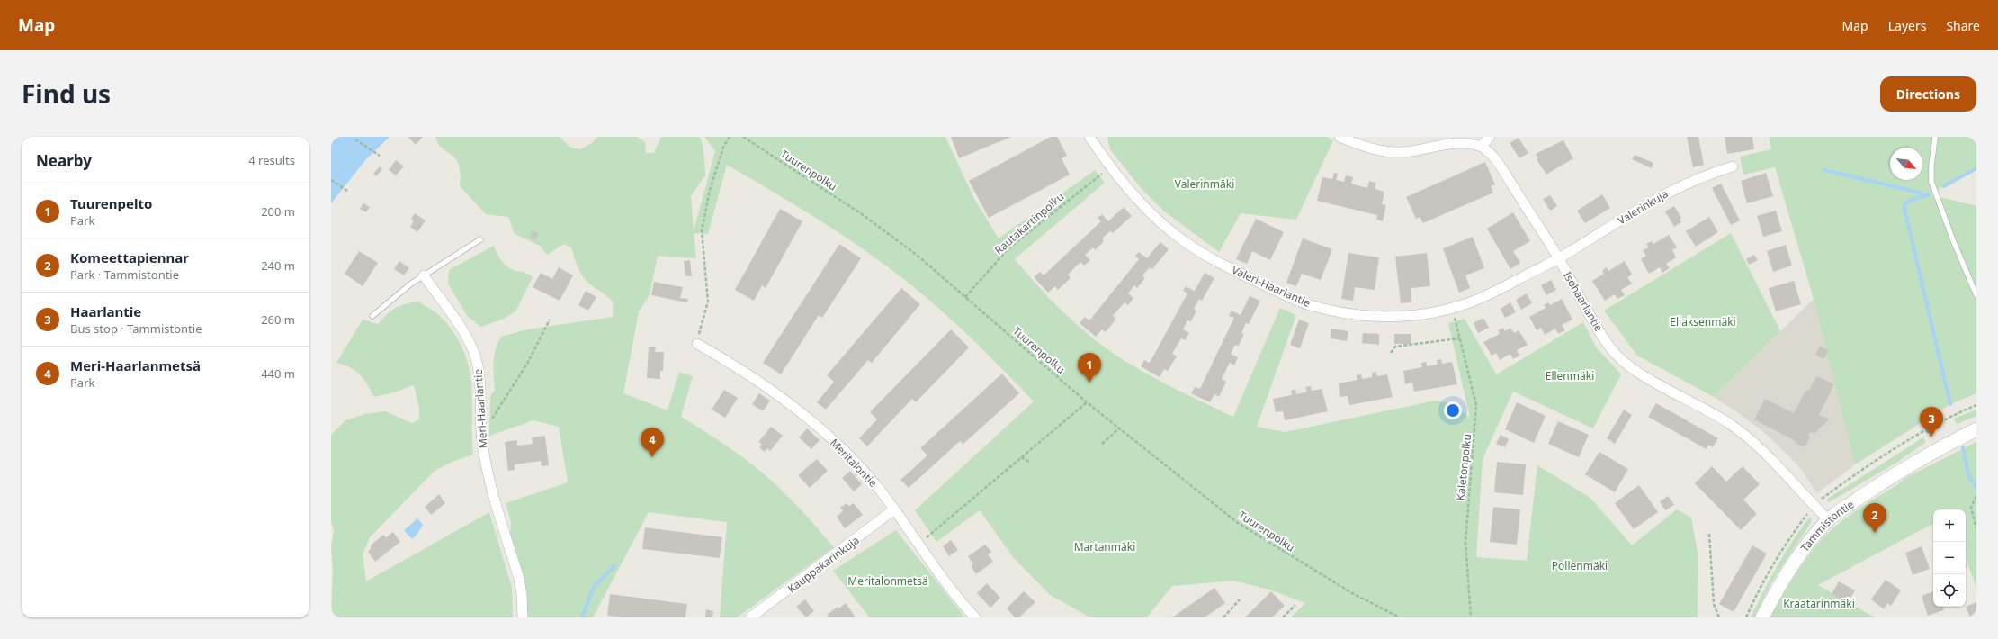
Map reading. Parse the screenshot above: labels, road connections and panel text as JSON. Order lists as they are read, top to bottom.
{
  "streets": {
    "street": [
      "Valerinkuja",
      "Valeri-Haarlantie",
      "Isohaarlantie",
      "Meri-Haarlantie",
      "Meritalontie",
      "Tammistontie",
      "Kauppakarinkuja"
    ],
    "path": ["Tuurenpolku", "Rautakartinpolku", "Kaletonpolku"]
  },
  "crossings": [
    ["Tuurenpolku", "Rautakartinpolku"],
    ["Valerinkuja", "Valeri-Haarlantie"],
    ["Valerinkuja", "Isohaarlantie"],
    ["Rautakartinpolku", "Valeri-Haarlantie"],
    ["Valeri-Haarlantie", "Isohaarlantie"],
    ["Isohaarlantie", "Tammistontie"],
    ["Meritalontie", "Kauppakarinkuja"]
  ],
  "parks": [
    "Valerinmäki",
    "Eliaksenmäki",
    "Ellenmäki",
    "Martanmäki",
    "Pollenmäki",
    "Meritalonmetsä",
    "Kraatarinmäki"
  ],
  "north": "bottom right",
  "page": {
    "header": "Map",
    "nav": ["Map", "Layers", "Share"],
    "title": "Find us",
    "buttons": "Directions",
    "heading": ["Nearby", "4 results"],
    "list": [
      {
        "mark": "1",
        "name": "Tuurenpelto",
        "note": "Park",
        "value": "200 m"
      },
      {
        "mark": "2",
        "name": "Komeettapiennar",
        "note": "Park · Tammistontie",
        "value": "240 m"
      },
      {
        "mark": "3",
        "name": "Haarlantie",
        "note": "Bus stop · Tammistontie",
        "value": "260 m"
      },
      {
        "mark": "4",
        "name": "Meri-Haarlanmetsä",
        "note": "Park",
        "value": "440 m"
      }
    ],
    "pins": [
      "1",
      "3",
      "4",
      "2"
    ],
    "map_buttons": ["+", "−"]
  }
}
